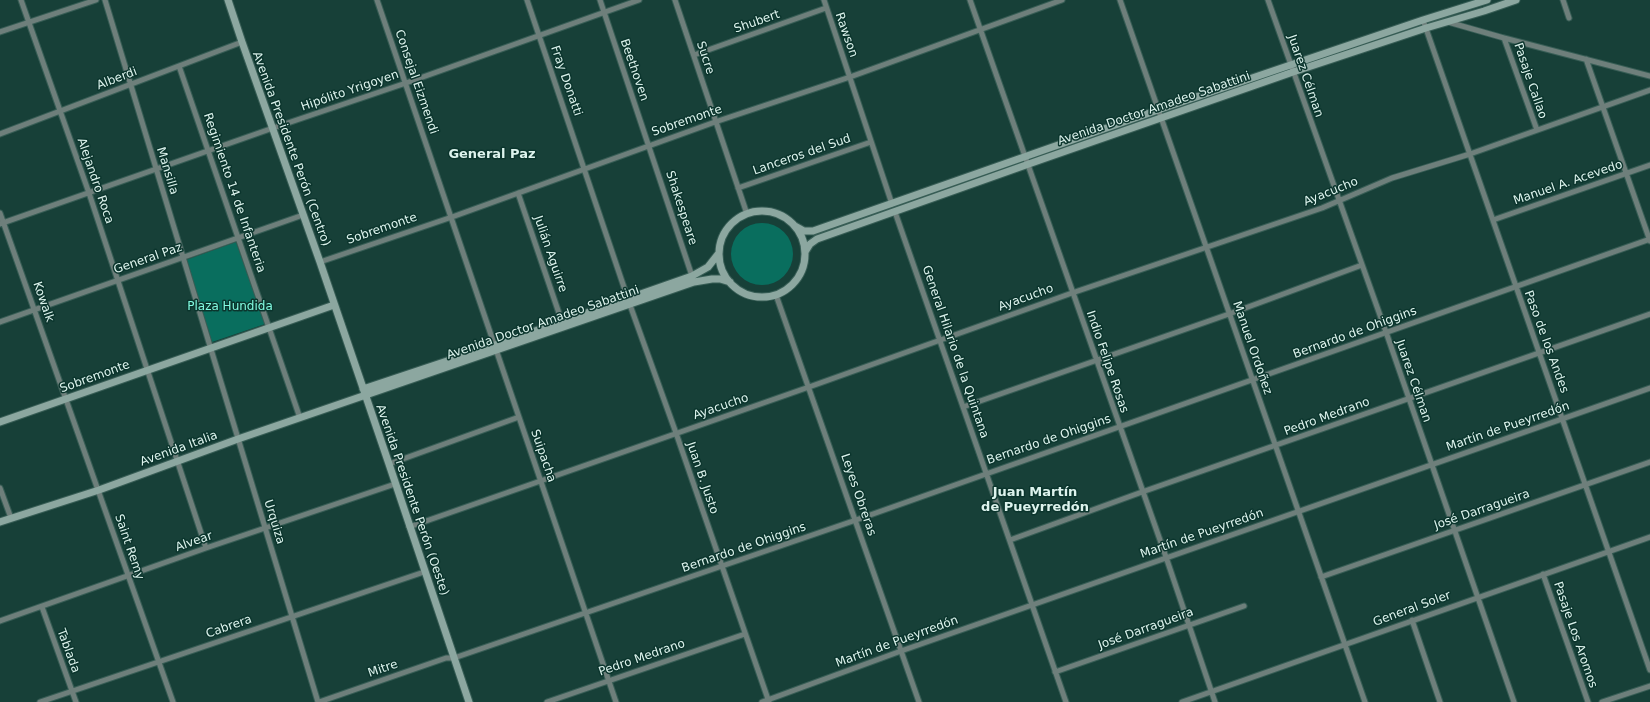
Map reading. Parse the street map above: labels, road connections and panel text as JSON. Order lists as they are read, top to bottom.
{
  "streets": {
    "main road": [
      "Avenida Doctor Amadeo Sabattini",
      "Sobremonte",
      "Avenida Presidente Perón (Centro)",
      "Avenida Italia",
      "Avenida Presidente Perón (Oeste)"
    ],
    "street": [
      "Shubert",
      "Rawson",
      "Sucre",
      "Beethoven",
      "Juarez Célman",
      "Alberdi",
      "Fray Donatti",
      "Pasaje Callao",
      "Consejal Eizmendi",
      "Hipólito Yrigoyen",
      "Lanceros del Sud",
      "Mansilla",
      "Alejandro Roca",
      "Manuel A. Acevedo",
      "Ayacucho",
      "Regimiento 14 de Infanteria",
      "Shakespeare",
      "Julián Aguirre",
      "General Paz",
      "Kowalk",
      "Bernardo de Ohiggins",
      "Paso de los Andes",
      "Manuel Ordoñez",
      "General Hilario de la Quintana",
      "Indio Felipe Rosas",
      "Pedro Medrano",
      "Martín de Pueyrredón",
      "Suipacha",
      "Juan B. Justo",
      "Leyes Obreras",
      "José Darragueira",
      "Urquiza",
      "Alvear",
      "Saint Remy",
      "General Soler",
      "Cabrera",
      "Pasaje Los Aromos",
      "Tablada",
      "Mitre"
    ]
  },
  "crossings": [
    ["Shubert", "Rawson"],
    ["Shubert", "Sucre"],
    ["Rawson", "Sobremonte"],
    ["Sucre", "Sobremonte"],
    ["Beethoven", "Hipólito Yrigoyen"],
    ["Beethoven", "Sobremonte"],
    ["Beethoven", "Shakespeare"],
    ["Juarez Célman", "Avenida Doctor Amadeo Sabattini"],
    ["Juarez Célman", "Ayacucho"],
    ["Juarez Célman", "Bernardo de Ohiggins"],
    ["Juarez Célman", "Pedro Medrano"],
    ["Juarez Célman", "Martín de Pueyrredón"],
    ["Juarez Célman", "José Darragueira"],
    ["Juarez Célman", "General Soler"],
    ["Alberdi", "Avenida Presidente Perón (Centro)"],
    ["Alberdi", "Mansilla"],
    ["Alberdi", "Alejandro Roca"],
    ["Alberdi", "Regimiento 14 de Infanteria"],
    ["Fray Donatti", "Hipólito Yrigoyen"],
    ["Fray Donatti", "Sobremonte"],
    ["Fray Donatti", "Juan B. Justo"],
    ["Pasaje Callao", "Ayacucho"],
    ["Consejal Eizmendi", "Hipólito Yrigoyen"],
    ["Consejal Eizmendi", "Sobremonte"],
    ["Consejal Eizmendi", "Suipacha"],
    ["Hipólito Yrigoyen", "Avenida Presidente Perón (Centro)"],
    ["Hipólito Yrigoyen", "Mansilla"],
    ["Hipólito Yrigoyen", "Alejandro Roca"],
    ["Hipólito Yrigoyen", "Regimiento 14 de Infanteria"],
    ["Hipólito Yrigoyen", "Kowalk"],
    ["Avenida Doctor Amadeo Sabattini", "Shakespeare"],
    ["Avenida Doctor Amadeo Sabattini", "Julián Aguirre"],
    ["Avenida Doctor Amadeo Sabattini", "Paso de los Andes"],
    ["Avenida Doctor Amadeo Sabattini", "Manuel Ordoñez"],
    ["Avenida Doctor Amadeo Sabattini", "General Hilario de la Quintana"],
    ["Avenida Doctor Amadeo Sabattini", "Indio Felipe Rosas"],
    ["Avenida Doctor Amadeo Sabattini", "Avenida Italia"],
    ["Avenida Doctor Amadeo Sabattini", "Suipacha"],
    ["Avenida Doctor Amadeo Sabattini", "Juan B. Justo"],
    ["Avenida Doctor Amadeo Sabattini", "Leyes Obreras"],
    ["Avenida Doctor Amadeo Sabattini", "Avenida Presidente Perón (Oeste)"],
    ["Sobremonte", "Avenida Presidente Perón (Centro)"],
    ["Sobremonte", "Mansilla"],
    ["Sobremonte", "Alejandro Roca"],
    ["Sobremonte", "Regimiento 14 de Infanteria"],
    ["Sobremonte", "Shakespeare"],
    ["Sobremonte", "Julián Aguirre"],
    ["Sobremonte", "Kowalk"],
    ["Sobremonte", "Indio Felipe Rosas"],
    ["Sobremonte", "Suipacha"],
    ["Sobremonte", "Juan B. Justo"],
    ["Sobremonte", "Avenida Presidente Perón (Oeste)"],
    ["Sobremonte", "Urquiza"],
    ["Sobremonte", "Saint Remy"],
    ["Avenida Presidente Perón (Centro)", "General Paz"],
    ["Avenida Presidente Perón (Centro)", "Avenida Presidente Perón (Oeste)"],
    ["Mansilla", "General Paz"],
    ["Mansilla", "Urquiza"],
    ["Alejandro Roca", "General Paz"],
    ["Alejandro Roca", "Avenida Italia"],
    ["Alejandro Roca", "Alvear"],
    ["Manuel A. Acevedo", "Paso de los Andes"],
    ["Ayacucho", "Paso de los Andes"],
    ["Ayacucho", "Manuel Ordoñez"],
    ["Ayacucho", "General Hilario de la Quintana"],
    ["Ayacucho", "Indio Felipe Rosas"],
    ["Ayacucho", "Suipacha"],
    ["Ayacucho", "Juan B. Justo"],
    ["Ayacucho", "Leyes Obreras"],
    ["Ayacucho", "Avenida Presidente Perón (Oeste)"],
    ["Regimiento 14 de Infanteria", "General Paz"],
    ["Regimiento 14 de Infanteria", "Avenida Italia"],
    ["General Paz", "Kowalk"],
    ["Kowalk", "Saint Remy"],
    ["Bernardo de Ohiggins", "Paso de los Andes"],
    ["Bernardo de Ohiggins", "Manuel Ordoñez"],
    ["Bernardo de Ohiggins", "General Hilario de la Quintana"],
    ["Bernardo de Ohiggins", "Indio Felipe Rosas"],
    ["Bernardo de Ohiggins", "Suipacha"],
    ["Bernardo de Ohiggins", "Juan B. Justo"],
    ["Bernardo de Ohiggins", "Leyes Obreras"],
    ["Bernardo de Ohiggins", "Avenida Presidente Perón (Oeste)"],
    ["Bernardo de Ohiggins", "Mitre"],
    ["Paso de los Andes", "Pedro Medrano"],
    ["Paso de los Andes", "Martín de Pueyrredón"],
    ["Paso de los Andes", "José Darragueira"],
    ["Paso de los Andes", "General Soler"],
    ["Manuel Ordoñez", "Pedro Medrano"],
    ["Manuel Ordoñez", "Martín de Pueyrredón"],
    ["Manuel Ordoñez", "José Darragueira"],
    ["Manuel Ordoñez", "General Soler"],
    ["General Hilario de la Quintana", "Pedro Medrano"],
    ["General Hilario de la Quintana", "Martín de Pueyrredón"],
    ["General Hilario de la Quintana", "José Darragueira"],
    ["Indio Felipe Rosas", "Pedro Medrano"],
    ["Indio Felipe Rosas", "Martín de Pueyrredón"],
    ["Indio Felipe Rosas", "José Darragueira"],
    ["Indio Felipe Rosas", "General Soler"],
    ["Pedro Medrano", "Suipacha"],
    ["Pedro Medrano", "Juan B. Justo"],
    ["Martín de Pueyrredón", "Juan B. Justo"],
    ["Martín de Pueyrredón", "Leyes Obreras"],
    ["Avenida Italia", "Avenida Presidente Perón (Oeste)"],
    ["Avenida Italia", "Urquiza"],
    ["Avenida Italia", "Saint Remy"],
    ["Avenida Presidente Perón (Oeste)", "Alvear"],
    ["Avenida Presidente Perón (Oeste)", "Cabrera"],
    ["Avenida Presidente Perón (Oeste)", "Mitre"],
    ["Urquiza", "Alvear"],
    ["Urquiza", "Cabrera"],
    ["Urquiza", "Mitre"],
    ["Alvear", "Saint Remy"],
    ["Alvear", "Tablada"],
    ["Saint Remy", "Cabrera"],
    ["General Soler", "Pasaje Los Aromos"],
    ["Cabrera", "Tablada"]
  ],
  "districts": ["General Paz", "Juan Martín de Pueyrredón"],
  "parks": ["Plaza Hundida"]
}
